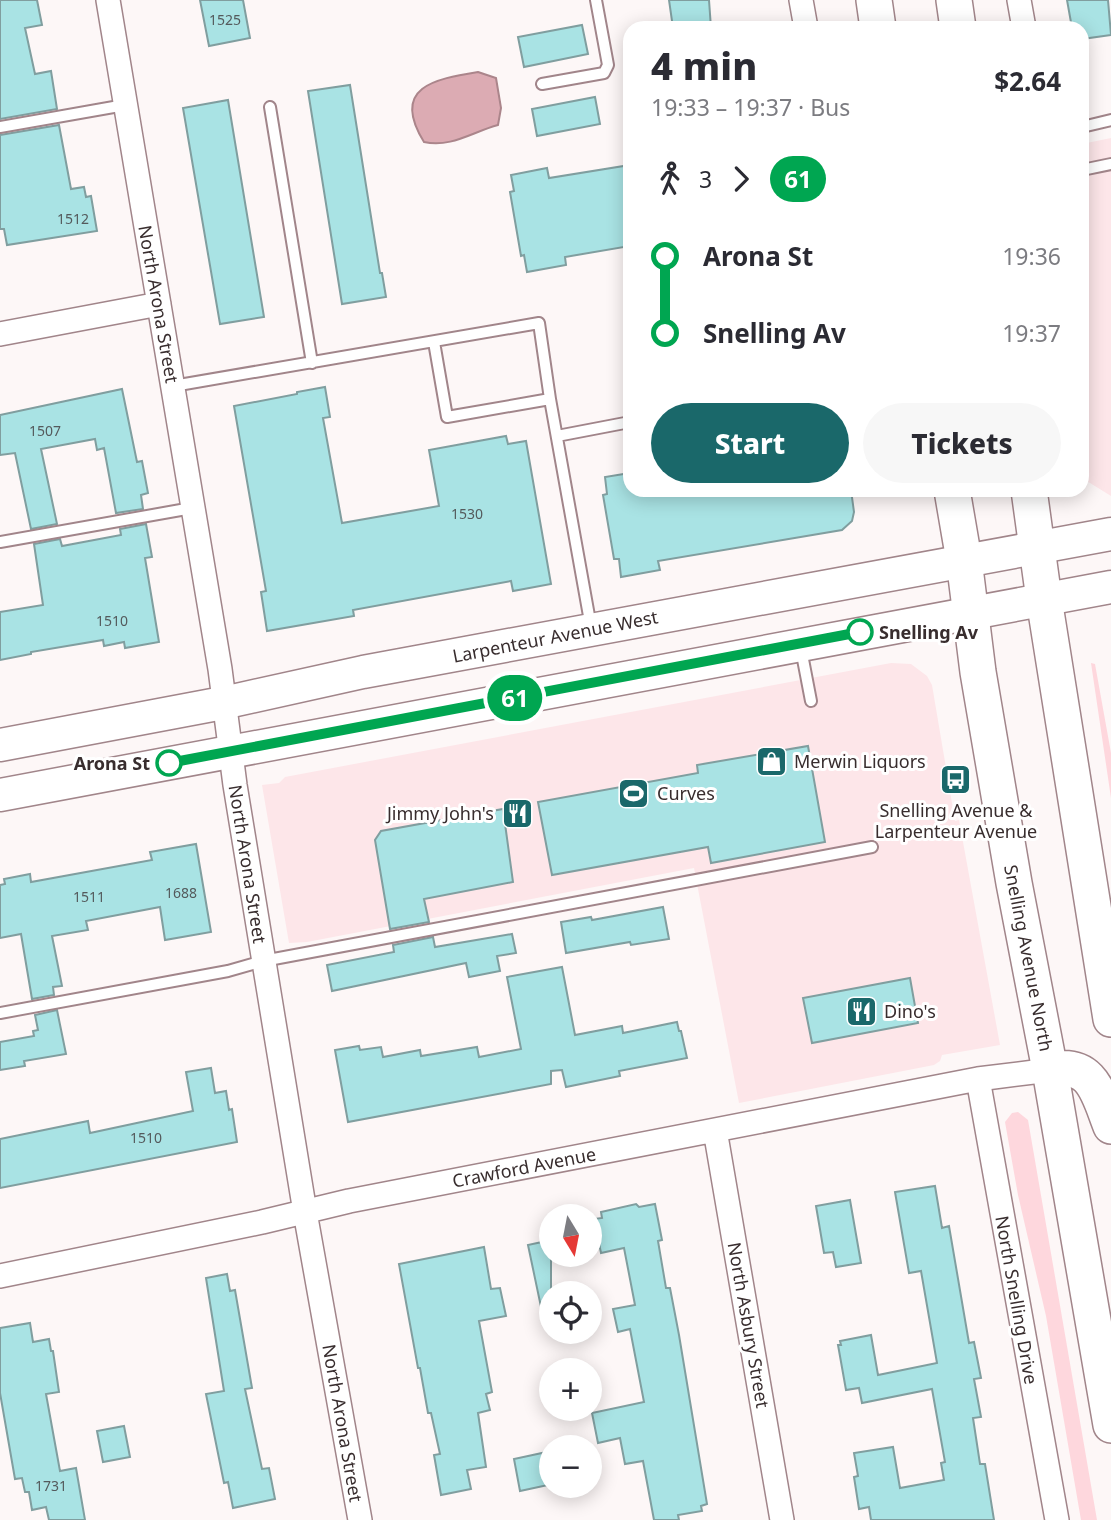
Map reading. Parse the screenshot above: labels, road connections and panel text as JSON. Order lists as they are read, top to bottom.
{
  "streets": {
    "main road": ["Larpenteur Avenue West", "Snelling Avenue North"],
    "street": [
      "North Arona Street",
      "Crawford Avenue",
      "North Snelling Drive",
      "North Asbury Street"
    ]
  },
  "crossings": [
    ["North Arona Street", "Larpenteur Avenue West"],
    ["North Arona Street", "Crawford Avenue"],
    ["Larpenteur Avenue West", "Snelling Avenue North"],
    ["Snelling Avenue North", "Crawford Avenue"],
    ["Crawford Avenue", "North Snelling Drive"],
    ["Crawford Avenue", "North Asbury Street"]
  ],
  "places": {
    "other": ["Snelling Av", "Arona St"],
    "shop": ["Merwin Liquors"],
    "bus stop": ["Snelling Avenue & Larpenteur Avenue"],
    "sports": ["Curves"],
    "restaurant": ["Jimmy John's", "Dino's"]
  },
  "lines": ["bus line 61"],
  "house_numbers": [
    "1525",
    "1512",
    "1507",
    "1530",
    "1510",
    "1688",
    "1511",
    "1510",
    "1731"
  ],
  "north": "bottom",
  "page": {
    "on_map": "61",
    "heading": ["4 min", "19:33 – 19:37 · Bus", "$2.64"],
    "legs": ["3", "61"],
    "list": [
      {
        "name": "Arona St",
        "value": "19:36"
      },
      {
        "name": "Snelling Av",
        "value": "19:37"
      }
    ],
    "buttons": ["Start", "Tickets"],
    "map_buttons": ["+", "−"]
  }
}
